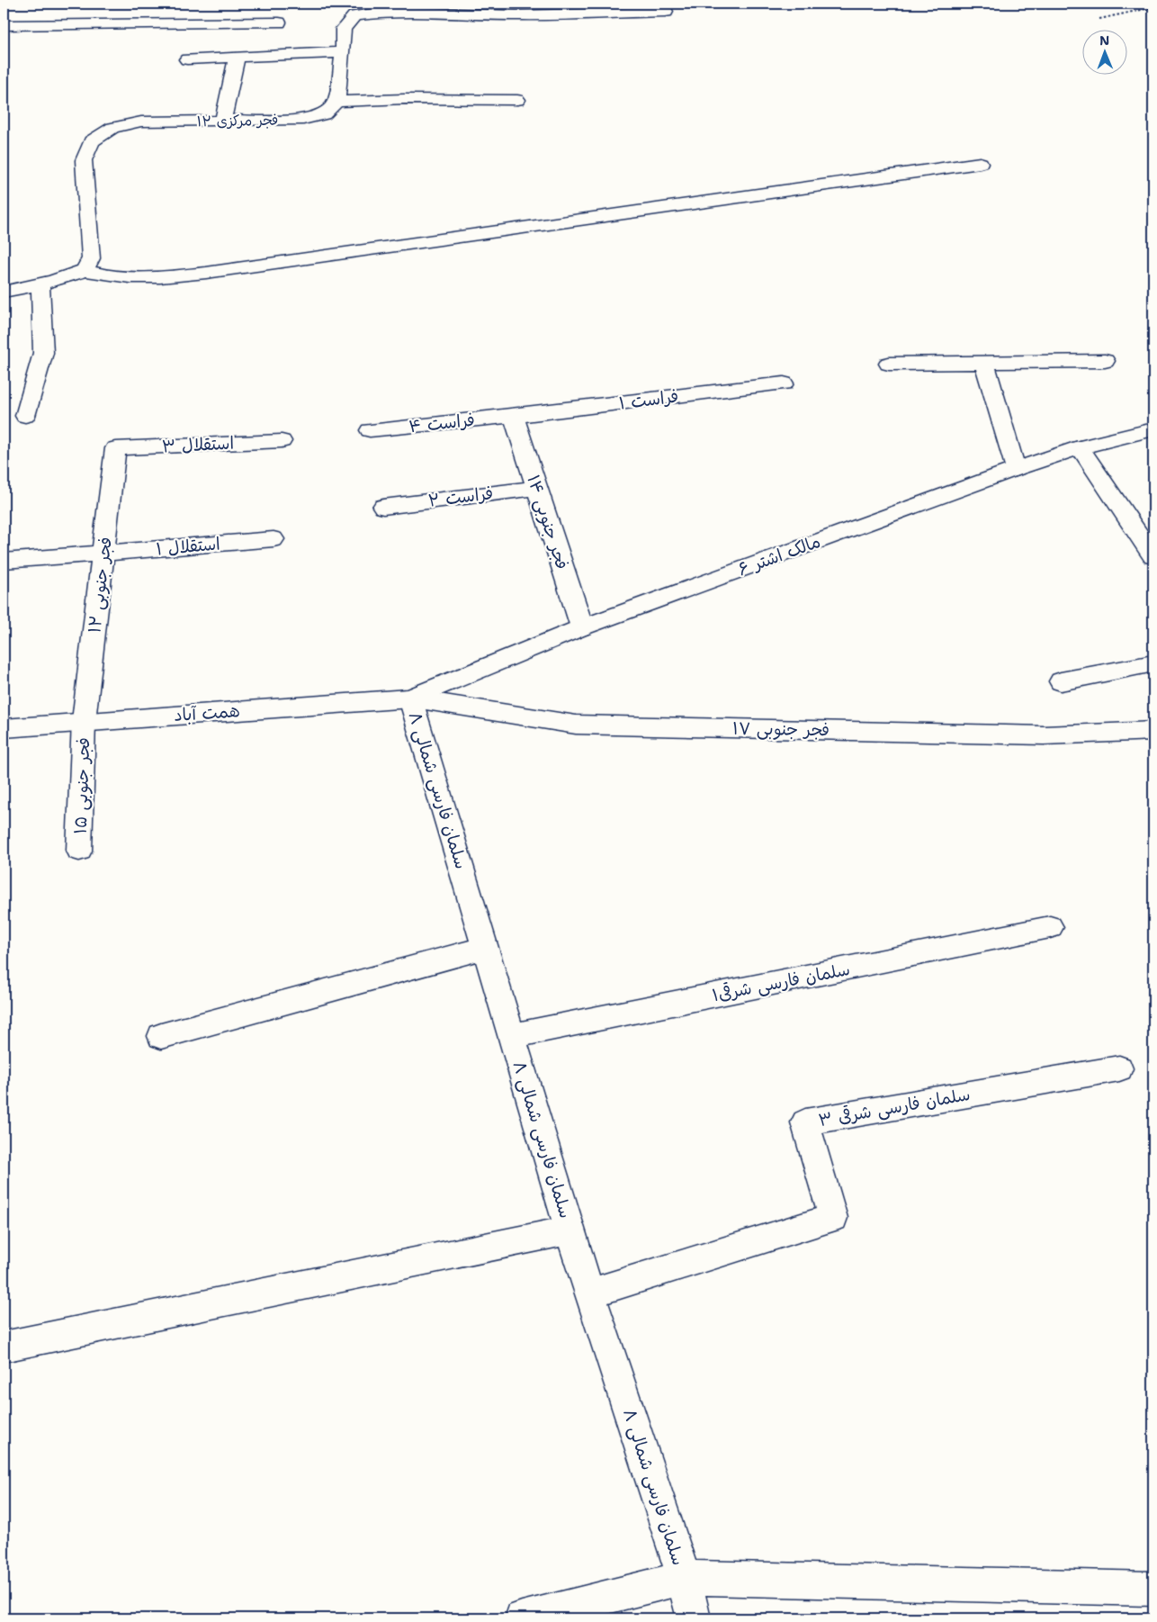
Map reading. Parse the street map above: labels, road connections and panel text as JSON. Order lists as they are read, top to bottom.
{
  "streets": {
    "street": [
      "فجر مرکزی ۱۲",
      "فراست ۱",
      "فراست ۴",
      "استقلال ۳",
      "فراست ۲",
      "فجر جنوبی ۱۴",
      "استقلال ۱",
      "مالک اشتر ۶",
      "فجر جنوبی ۱۲",
      "همت آباد",
      "فجر جنوبی ۱۷",
      "فجر جنوبی ۱۵",
      "سلمان فارسی شمالی ۸",
      "سلمان فارسی شرقی۱",
      "سلمان فارسی شرقی ۳"
    ]
  },
  "crossings": [
    ["فراست ۱", "فراست ۴"],
    ["فراست ۱", "فجر جنوبی ۱۴"],
    ["فراست ۴", "فجر جنوبی ۱۴"],
    ["استقلال ۳", "فجر جنوبی ۱۲"],
    ["فراست ۲", "فجر جنوبی ۱۴"],
    ["فجر جنوبی ۱۴", "مالک اشتر ۶"],
    ["استقلال ۱", "فجر جنوبی ۱۲"],
    ["مالک اشتر ۶", "همت آباد"],
    ["مالک اشتر ۶", "فجر جنوبی ۱۷"],
    ["مالک اشتر ۶", "سلمان فارسی شمالی ۸"],
    ["فجر جنوبی ۱۲", "همت آباد"],
    ["فجر جنوبی ۱۲", "فجر جنوبی ۱۵"],
    ["همت آباد", "فجر جنوبی ۱۷"],
    ["همت آباد", "فجر جنوبی ۱۵"],
    ["همت آباد", "سلمان فارسی شمالی ۸"],
    ["فجر جنوبی ۱۷", "سلمان فارسی شمالی ۸"],
    ["سلمان فارسی شمالی ۸", "سلمان فارسی شرقی۱"],
    ["سلمان فارسی شمالی ۸", "سلمان فارسی شرقی ۳"]
  ],
  "north": "top"
}
